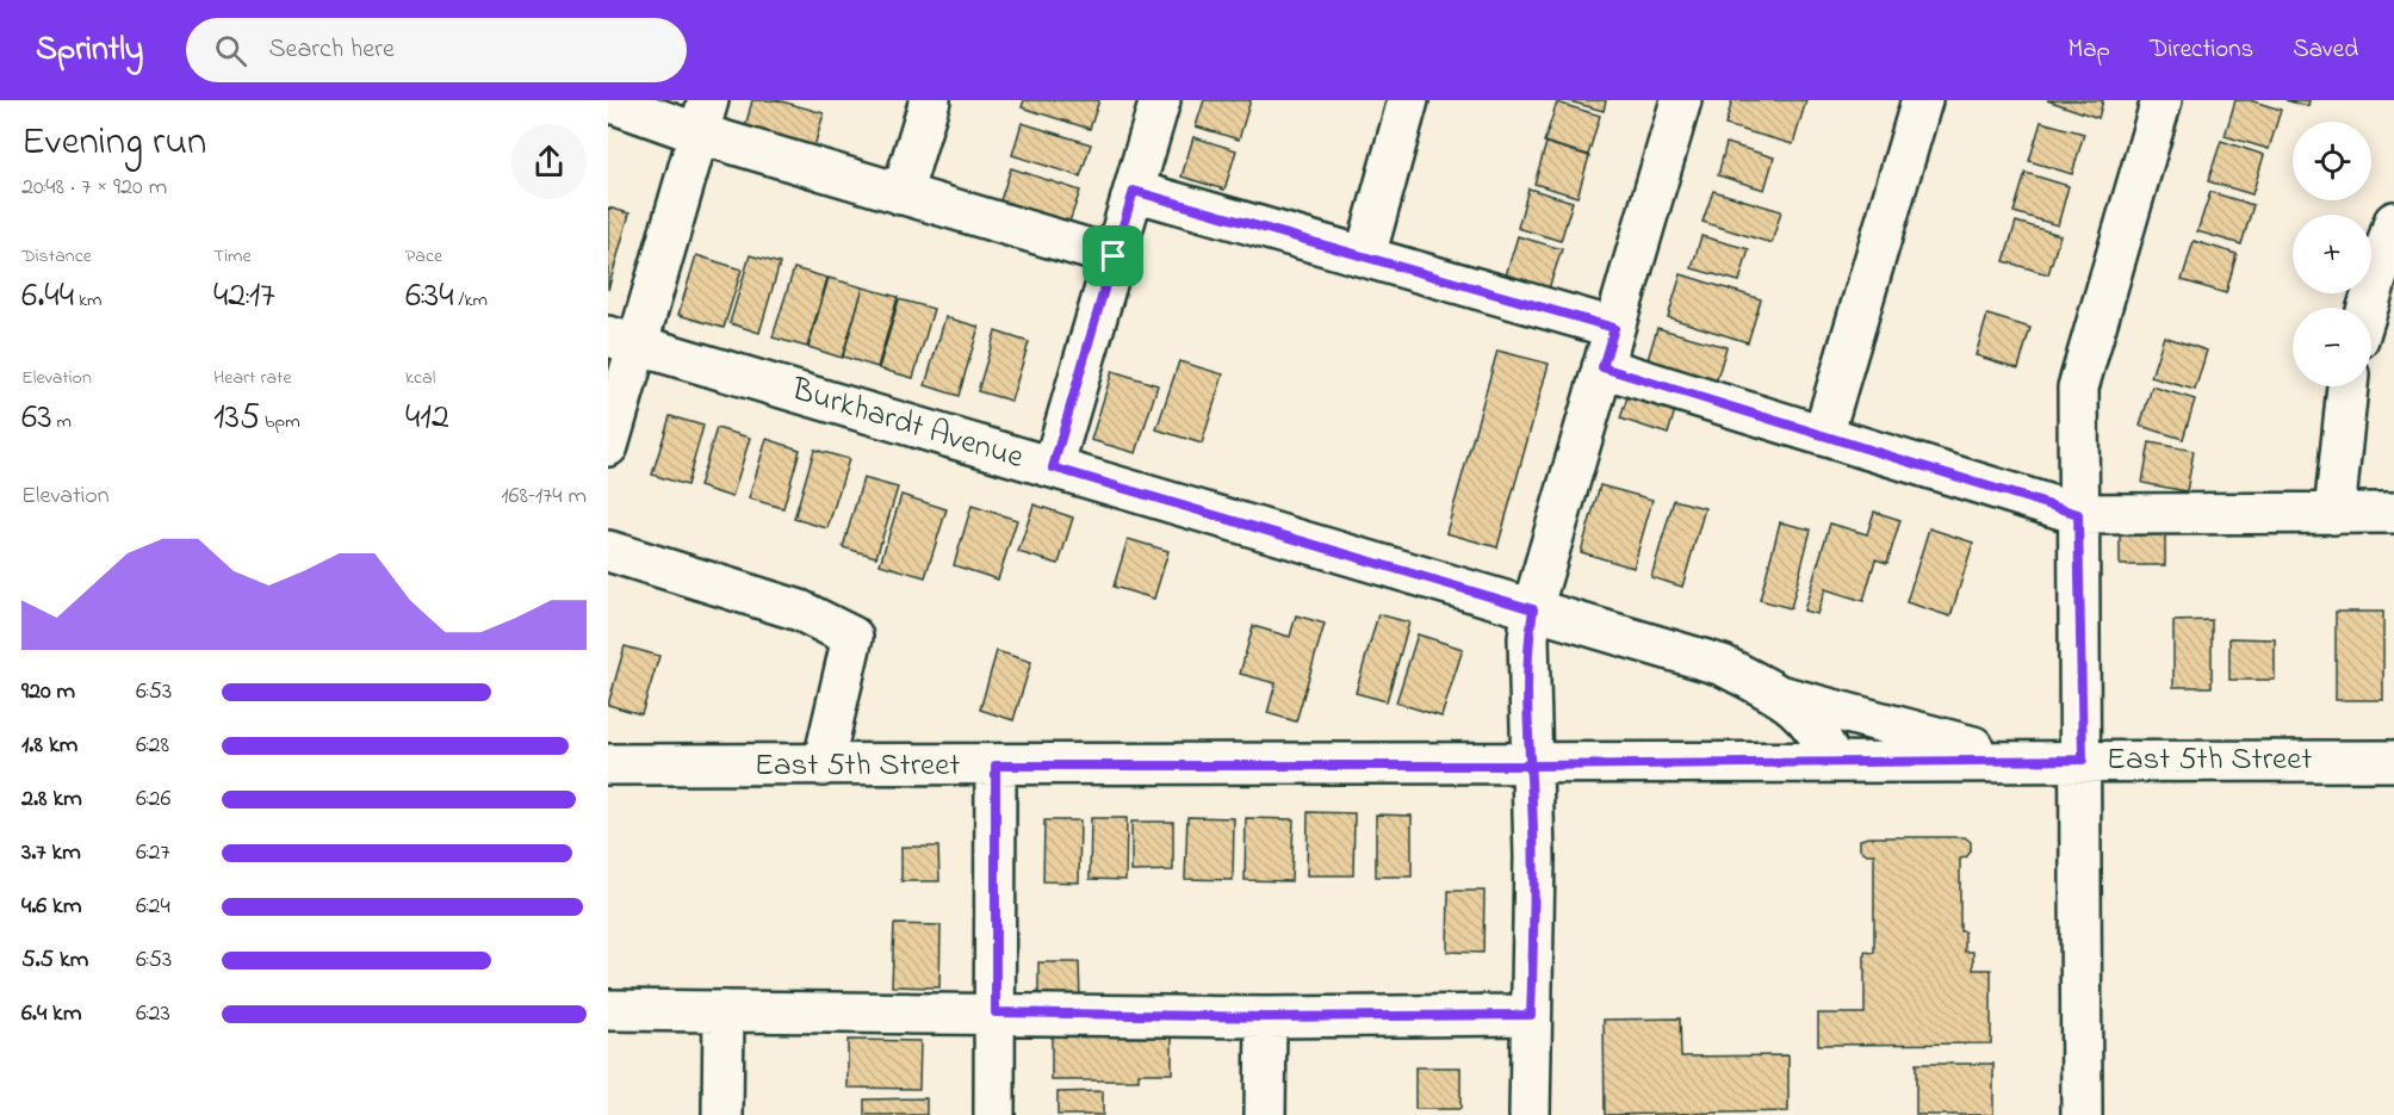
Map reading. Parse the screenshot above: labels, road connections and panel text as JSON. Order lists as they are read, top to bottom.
{
  "streets": {
    "street": ["Burkhardt Avenue", "East 5th Street"]
  },
  "crossings": [
    ["Burkhardt Avenue", "East 5th Street"]
  ],
  "page": {
    "header": "Sprintly",
    "search": "Search here",
    "nav": ["Map", "Directions", "Saved"],
    "heading": ["Evening run", "20:48 · 7 × 920 m"],
    "map_buttons": ["+", "−"],
    "stats": [
      ["Distance", "6.44 km"],
      ["Time", "42:17"],
      ["Pace", "6:34 /km"],
      ["Elevation", "63 m"],
      ["Heart rate", "135 bpm"],
      ["kcal", "412"]
    ],
    "chart": ["Elevation", "168–174 m"],
    "list": [
      {
        "name": "920 m",
        "note": "6:53"
      },
      {
        "name": "1.8 km",
        "note": "6:28"
      },
      {
        "name": "2.8 km",
        "note": "6:26"
      },
      {
        "name": "3.7 km",
        "note": "6:27"
      },
      {
        "name": "4.6 km",
        "note": "6:24"
      },
      {
        "name": "5.5 km",
        "note": "6:53"
      },
      {
        "name": "6.4 km",
        "note": "6:23"
      }
    ]
  }
}
